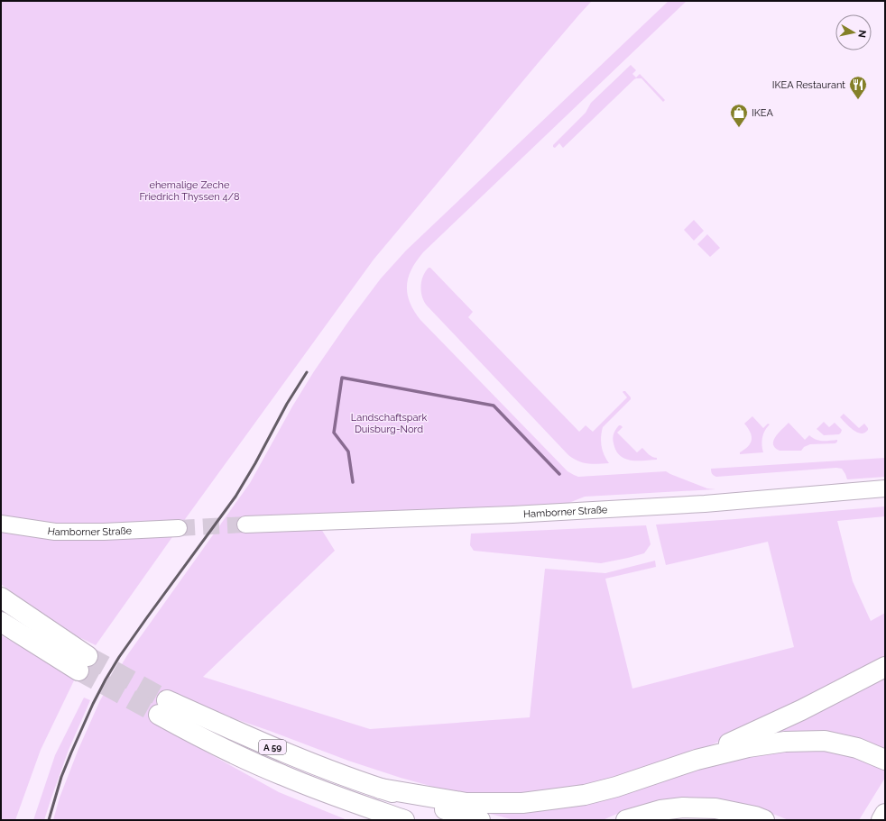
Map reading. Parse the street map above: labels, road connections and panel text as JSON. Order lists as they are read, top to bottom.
{
  "streets": {
    "highway": ["A 59"],
    "street": ["Hamborner Straße"]
  },
  "parks": ["ehemalige Zeche Friedrich Thyssen 4/8", "Landschaftspark Duisburg-Nord"],
  "places": {
    "restaurant": ["IKEA Restaurant"],
    "shop": ["IKEA"]
  },
  "north": "right"
}
